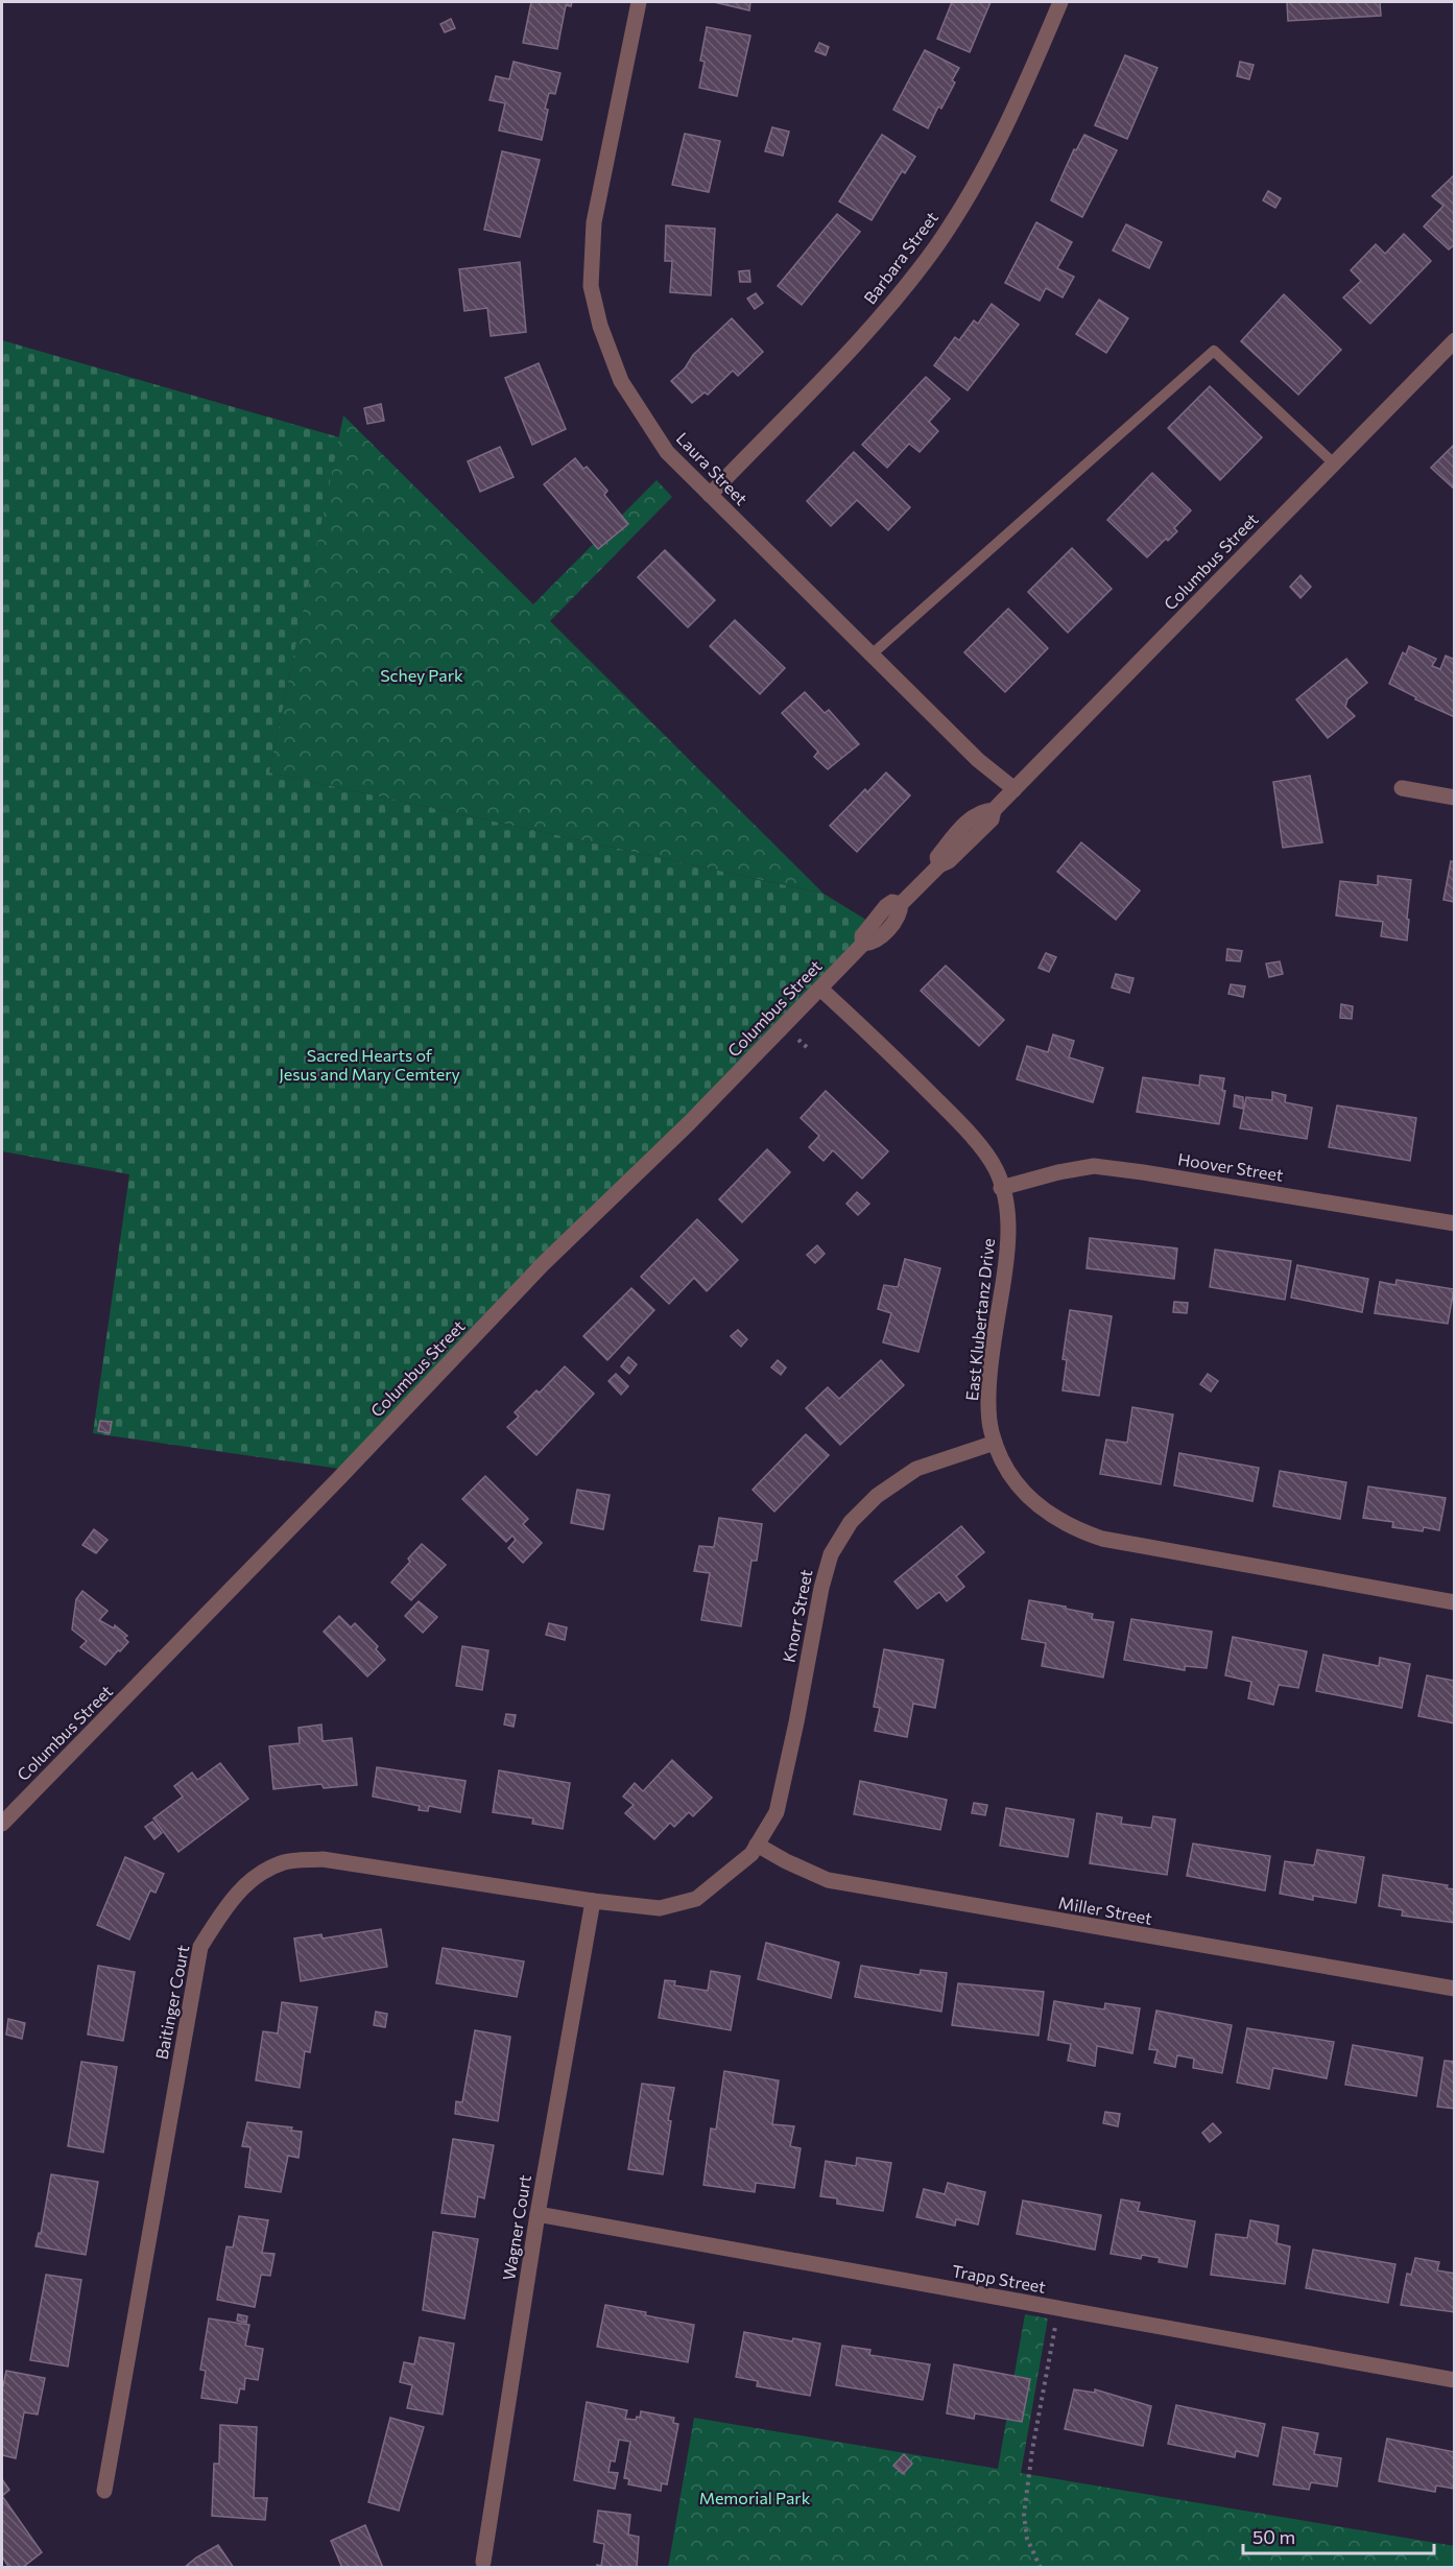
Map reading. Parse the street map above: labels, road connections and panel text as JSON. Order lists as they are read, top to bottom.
{
  "streets": {
    "street": [
      "Barbara Street",
      "Laura Street",
      "Columbus Street",
      "Hoover Street",
      "East Klubertanz Drive",
      "Knorr Street",
      "Miller Street",
      "Baitinger Court",
      "Wagner Court",
      "Trapp Street"
    ]
  },
  "crossings": [
    ["Barbara Street", "Laura Street"],
    ["Laura Street", "Columbus Street"],
    ["Columbus Street", "East Klubertanz Drive"],
    ["Hoover Street", "East Klubertanz Drive"],
    ["East Klubertanz Drive", "Knorr Street"],
    ["Knorr Street", "Miller Street"],
    ["Knorr Street", "Baitinger Court"],
    ["Miller Street", "Baitinger Court"],
    ["Baitinger Court", "Wagner Court"],
    ["Wagner Court", "Trapp Street"]
  ],
  "parks": ["Schey Park", "Sacred Hearts of Jesus and Mary Cemtery", "Memorial Park"],
  "scale_bar": "50 m"
}
